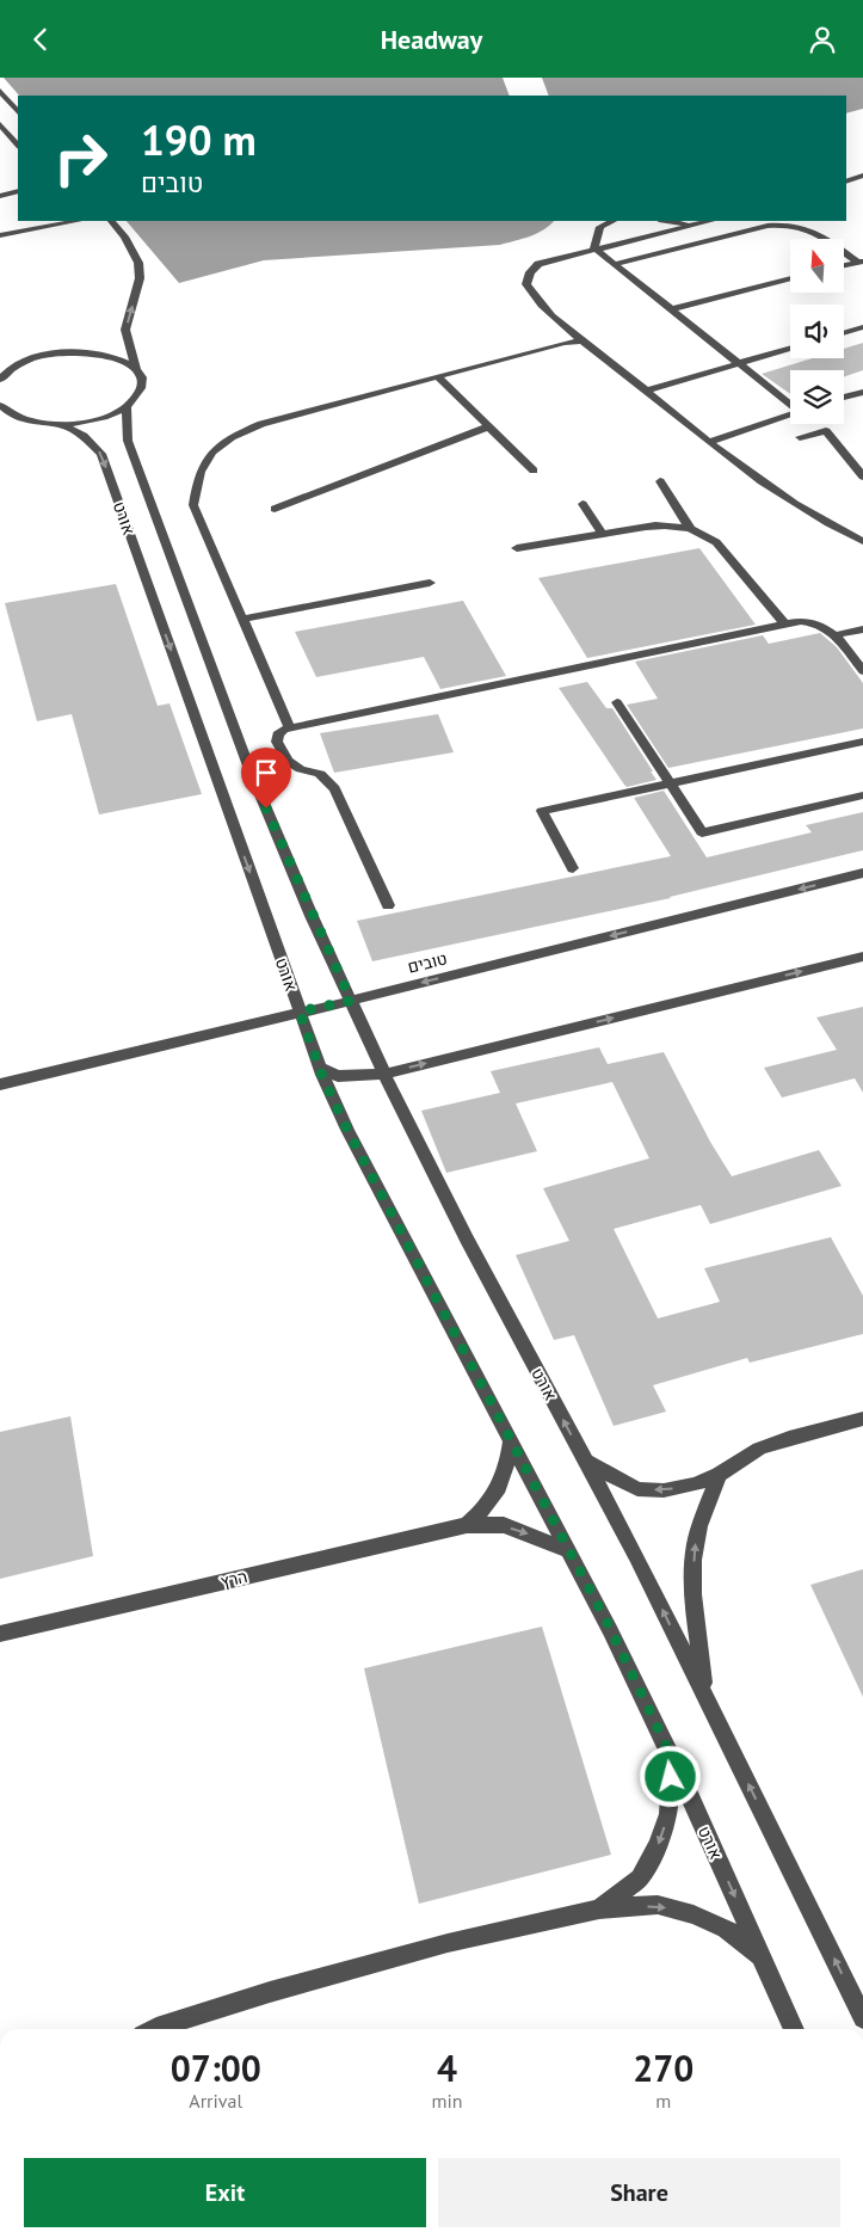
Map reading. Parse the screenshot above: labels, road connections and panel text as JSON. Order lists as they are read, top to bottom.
{
  "streets": {
    "street": ["אורט", "טובים", "הרץ"]
  },
  "crossings": [
    ["אורט", "טובים"],
    ["אורט", "הרץ"]
  ],
  "north": "top",
  "page": {
    "header": "Headway",
    "turn": ["190 m", "טובים"],
    "eta": [
      "07:00",
      "Arrival",
      "4",
      "min",
      "270",
      "m"
    ],
    "buttons": ["Exit", "Share"]
  }
}
